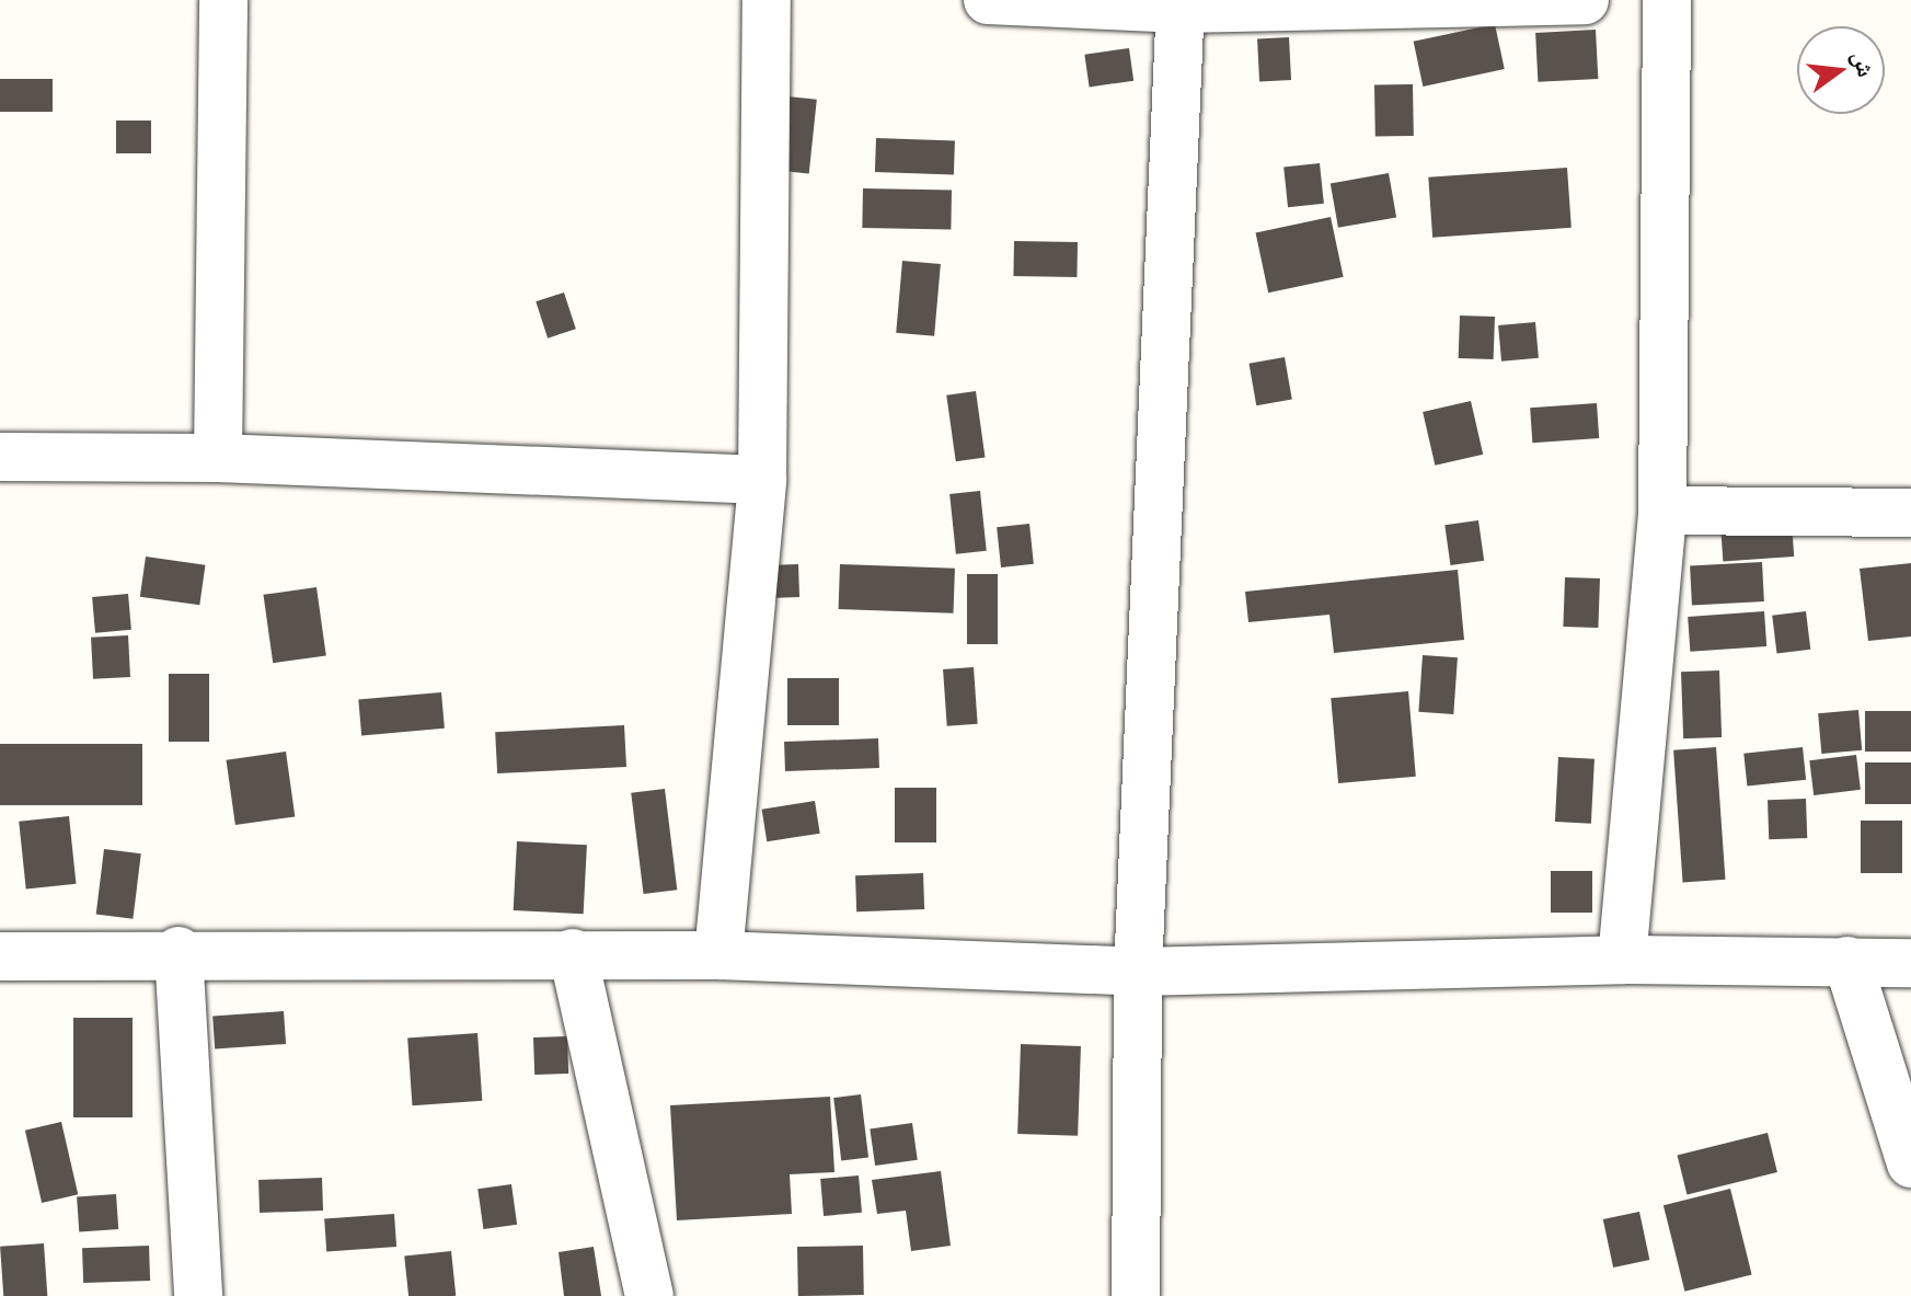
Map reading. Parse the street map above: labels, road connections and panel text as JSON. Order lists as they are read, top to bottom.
{
  "north": "right"
}
